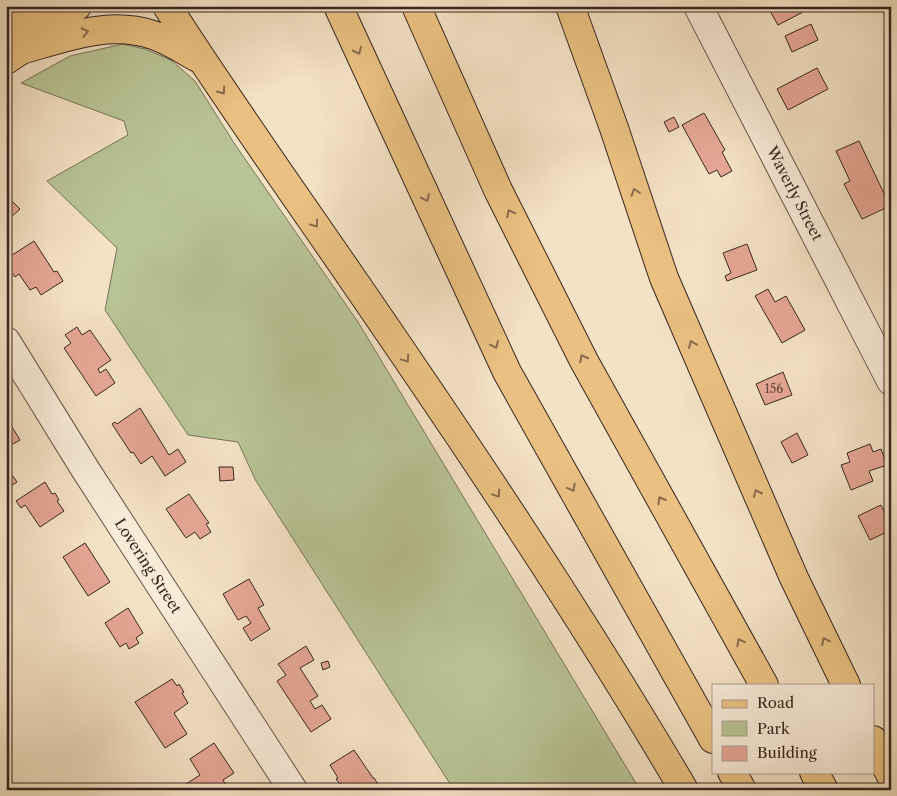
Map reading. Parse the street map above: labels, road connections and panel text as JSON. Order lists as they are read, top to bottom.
{
  "streets": {
    "street": ["Waverly Street", "Lovering Street"]
  },
  "house_numbers": ["156"],
  "legend": ["Road", "Park", "Building"]
}
